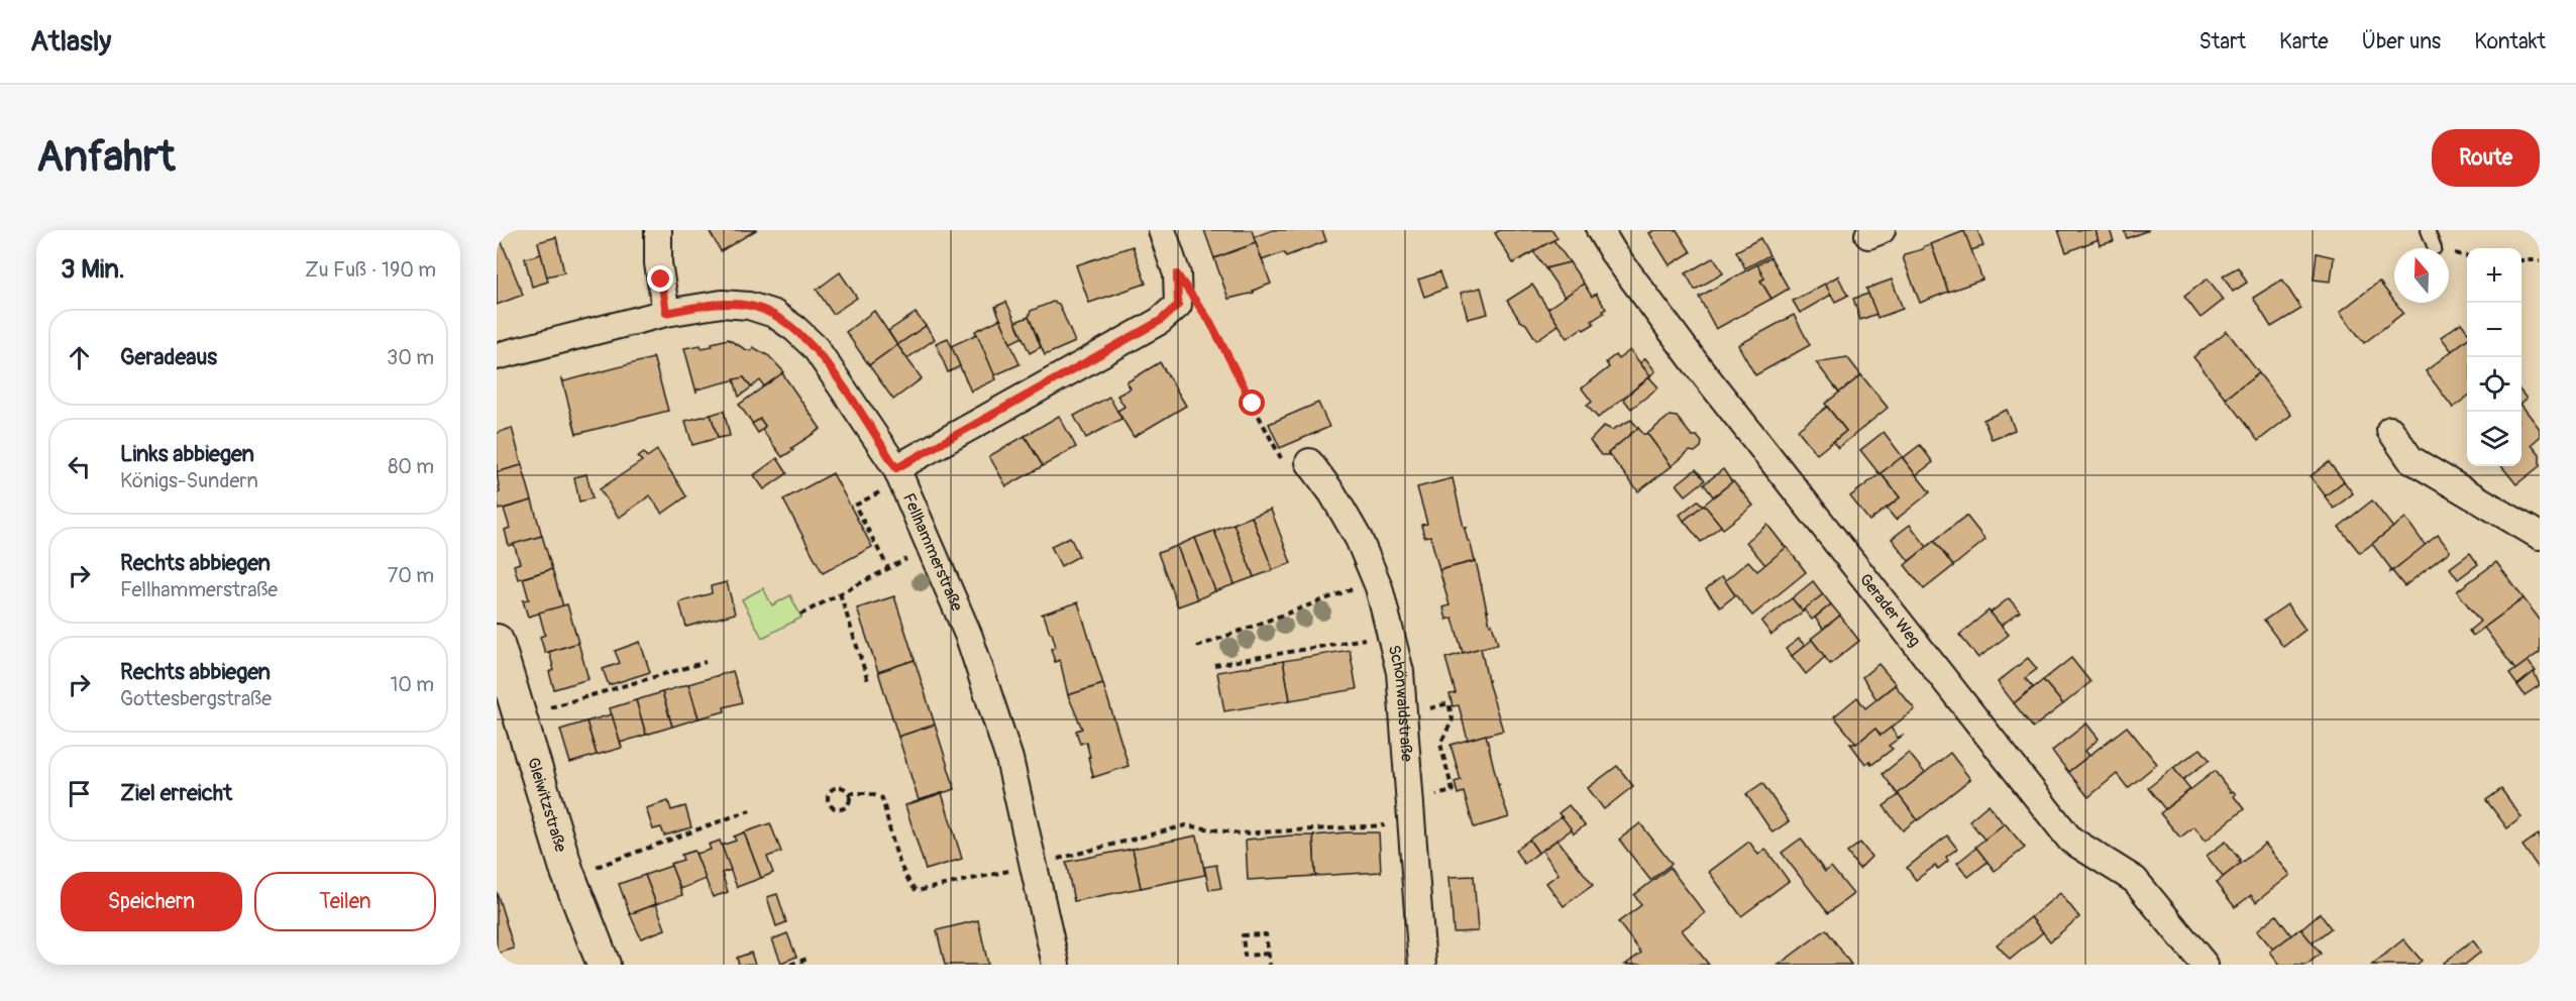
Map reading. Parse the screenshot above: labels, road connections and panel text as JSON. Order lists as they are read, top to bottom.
{
  "streets": {
    "street": [
      "Fellhammerstraße",
      "Gerader Weg",
      "Schönwaldstraße",
      "Gleiwitzstraße"
    ]
  },
  "north": "top",
  "page": {
    "header": "Atlasly",
    "nav": [
      "Start",
      "Karte",
      "Über uns",
      "Kontakt"
    ],
    "buttons": [
      "Route",
      ["Speichern", "Teilen"]
    ],
    "title": "Anfahrt",
    "heading": ["3 Min.", "Zu Fuß · 190 m"],
    "map_buttons": ["+", "−"],
    "list": [
      ["Geradeaus", "30 m"],
      ["Links abbiegen", "Königs-Sundern", "80 m"],
      ["Rechts abbiegen", "Fellhammerstraße", "70 m"],
      ["Rechts abbiegen", "Gottesbergstraße", "10 m"],
      "Ziel erreicht"
    ]
  }
}
